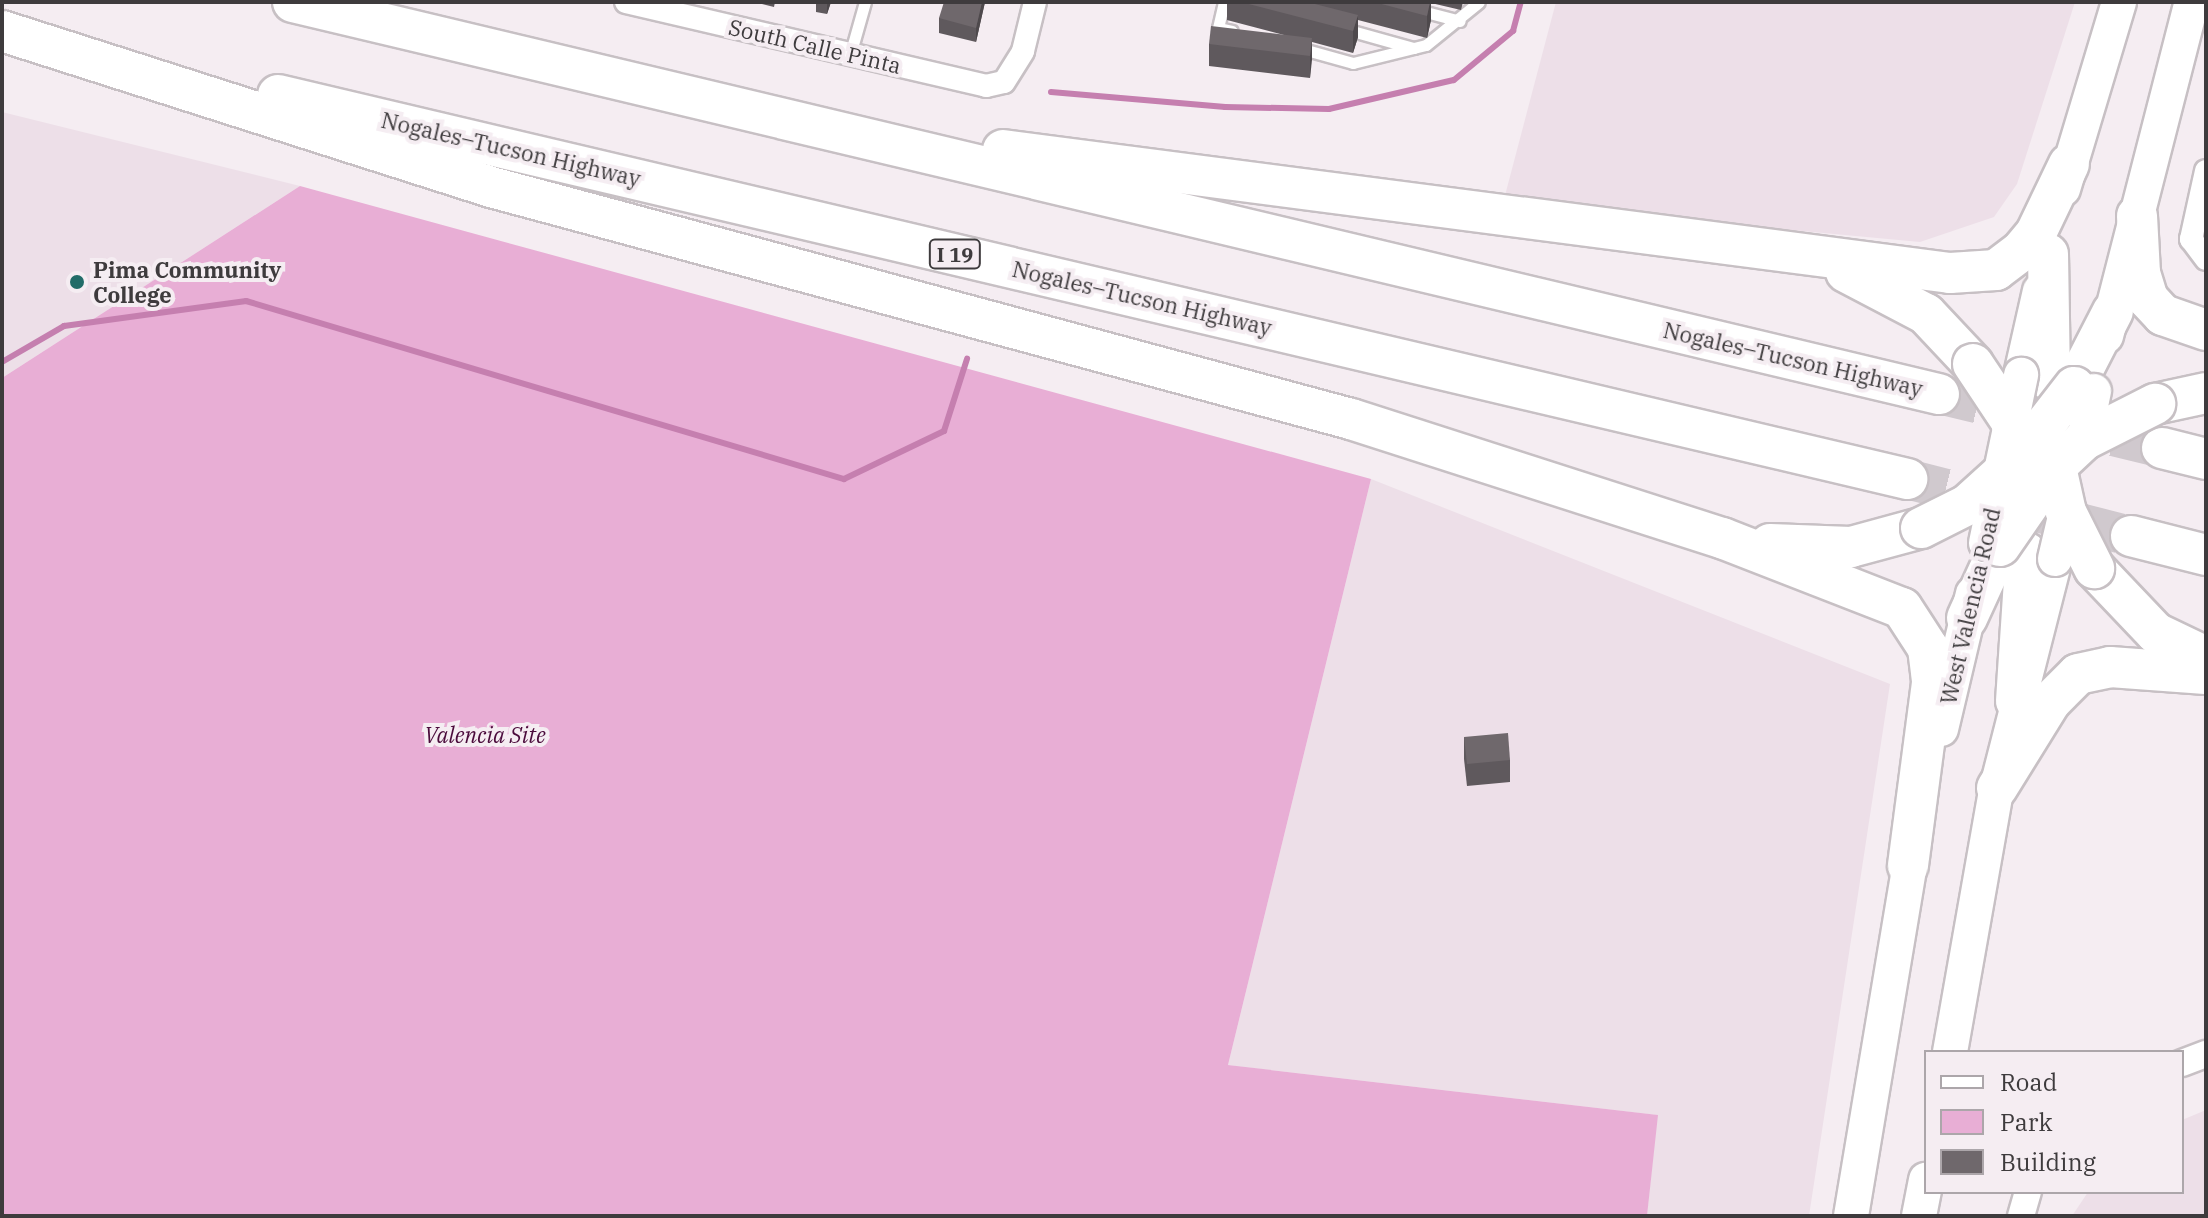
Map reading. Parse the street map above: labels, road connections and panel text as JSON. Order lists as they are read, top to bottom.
{
  "streets": {
    "highway": ["Nogales–Tucson Highway", "I 19"],
    "main road": ["West Valencia Road"],
    "street": ["South Calle Pinta"]
  },
  "parks": ["Valencia Site"],
  "places": ["Pima Community College"],
  "legend": ["Road", "Park", "Building"]
}
